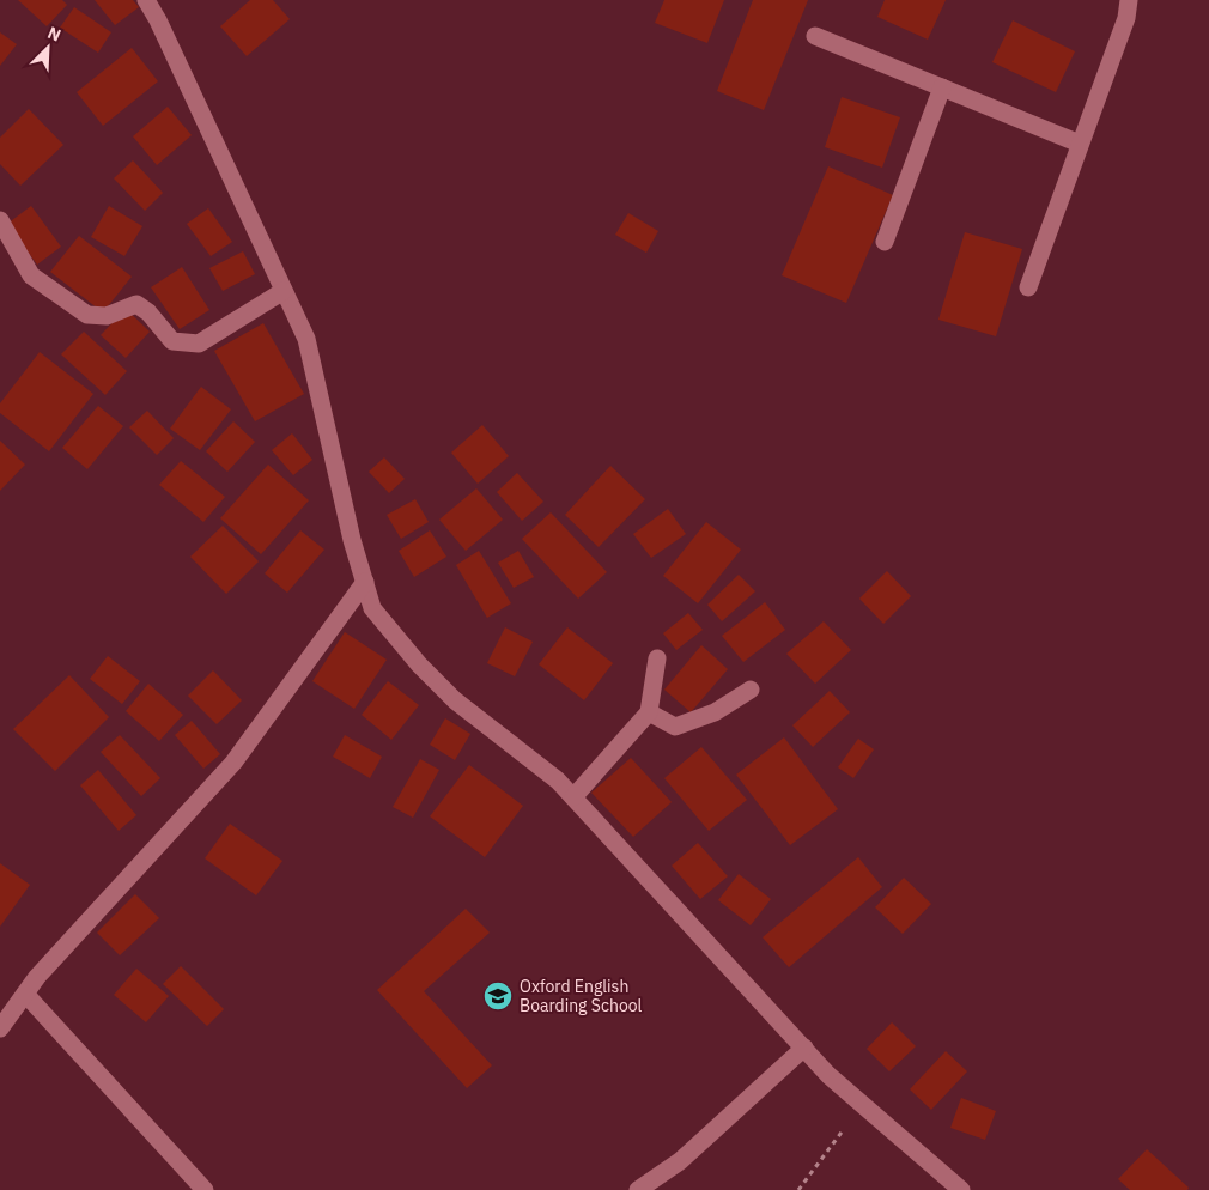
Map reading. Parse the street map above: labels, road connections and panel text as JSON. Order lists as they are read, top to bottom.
{
  "places": {
    "school or university": ["Oxford English Boarding School"]
  },
  "north": "top right"
}
